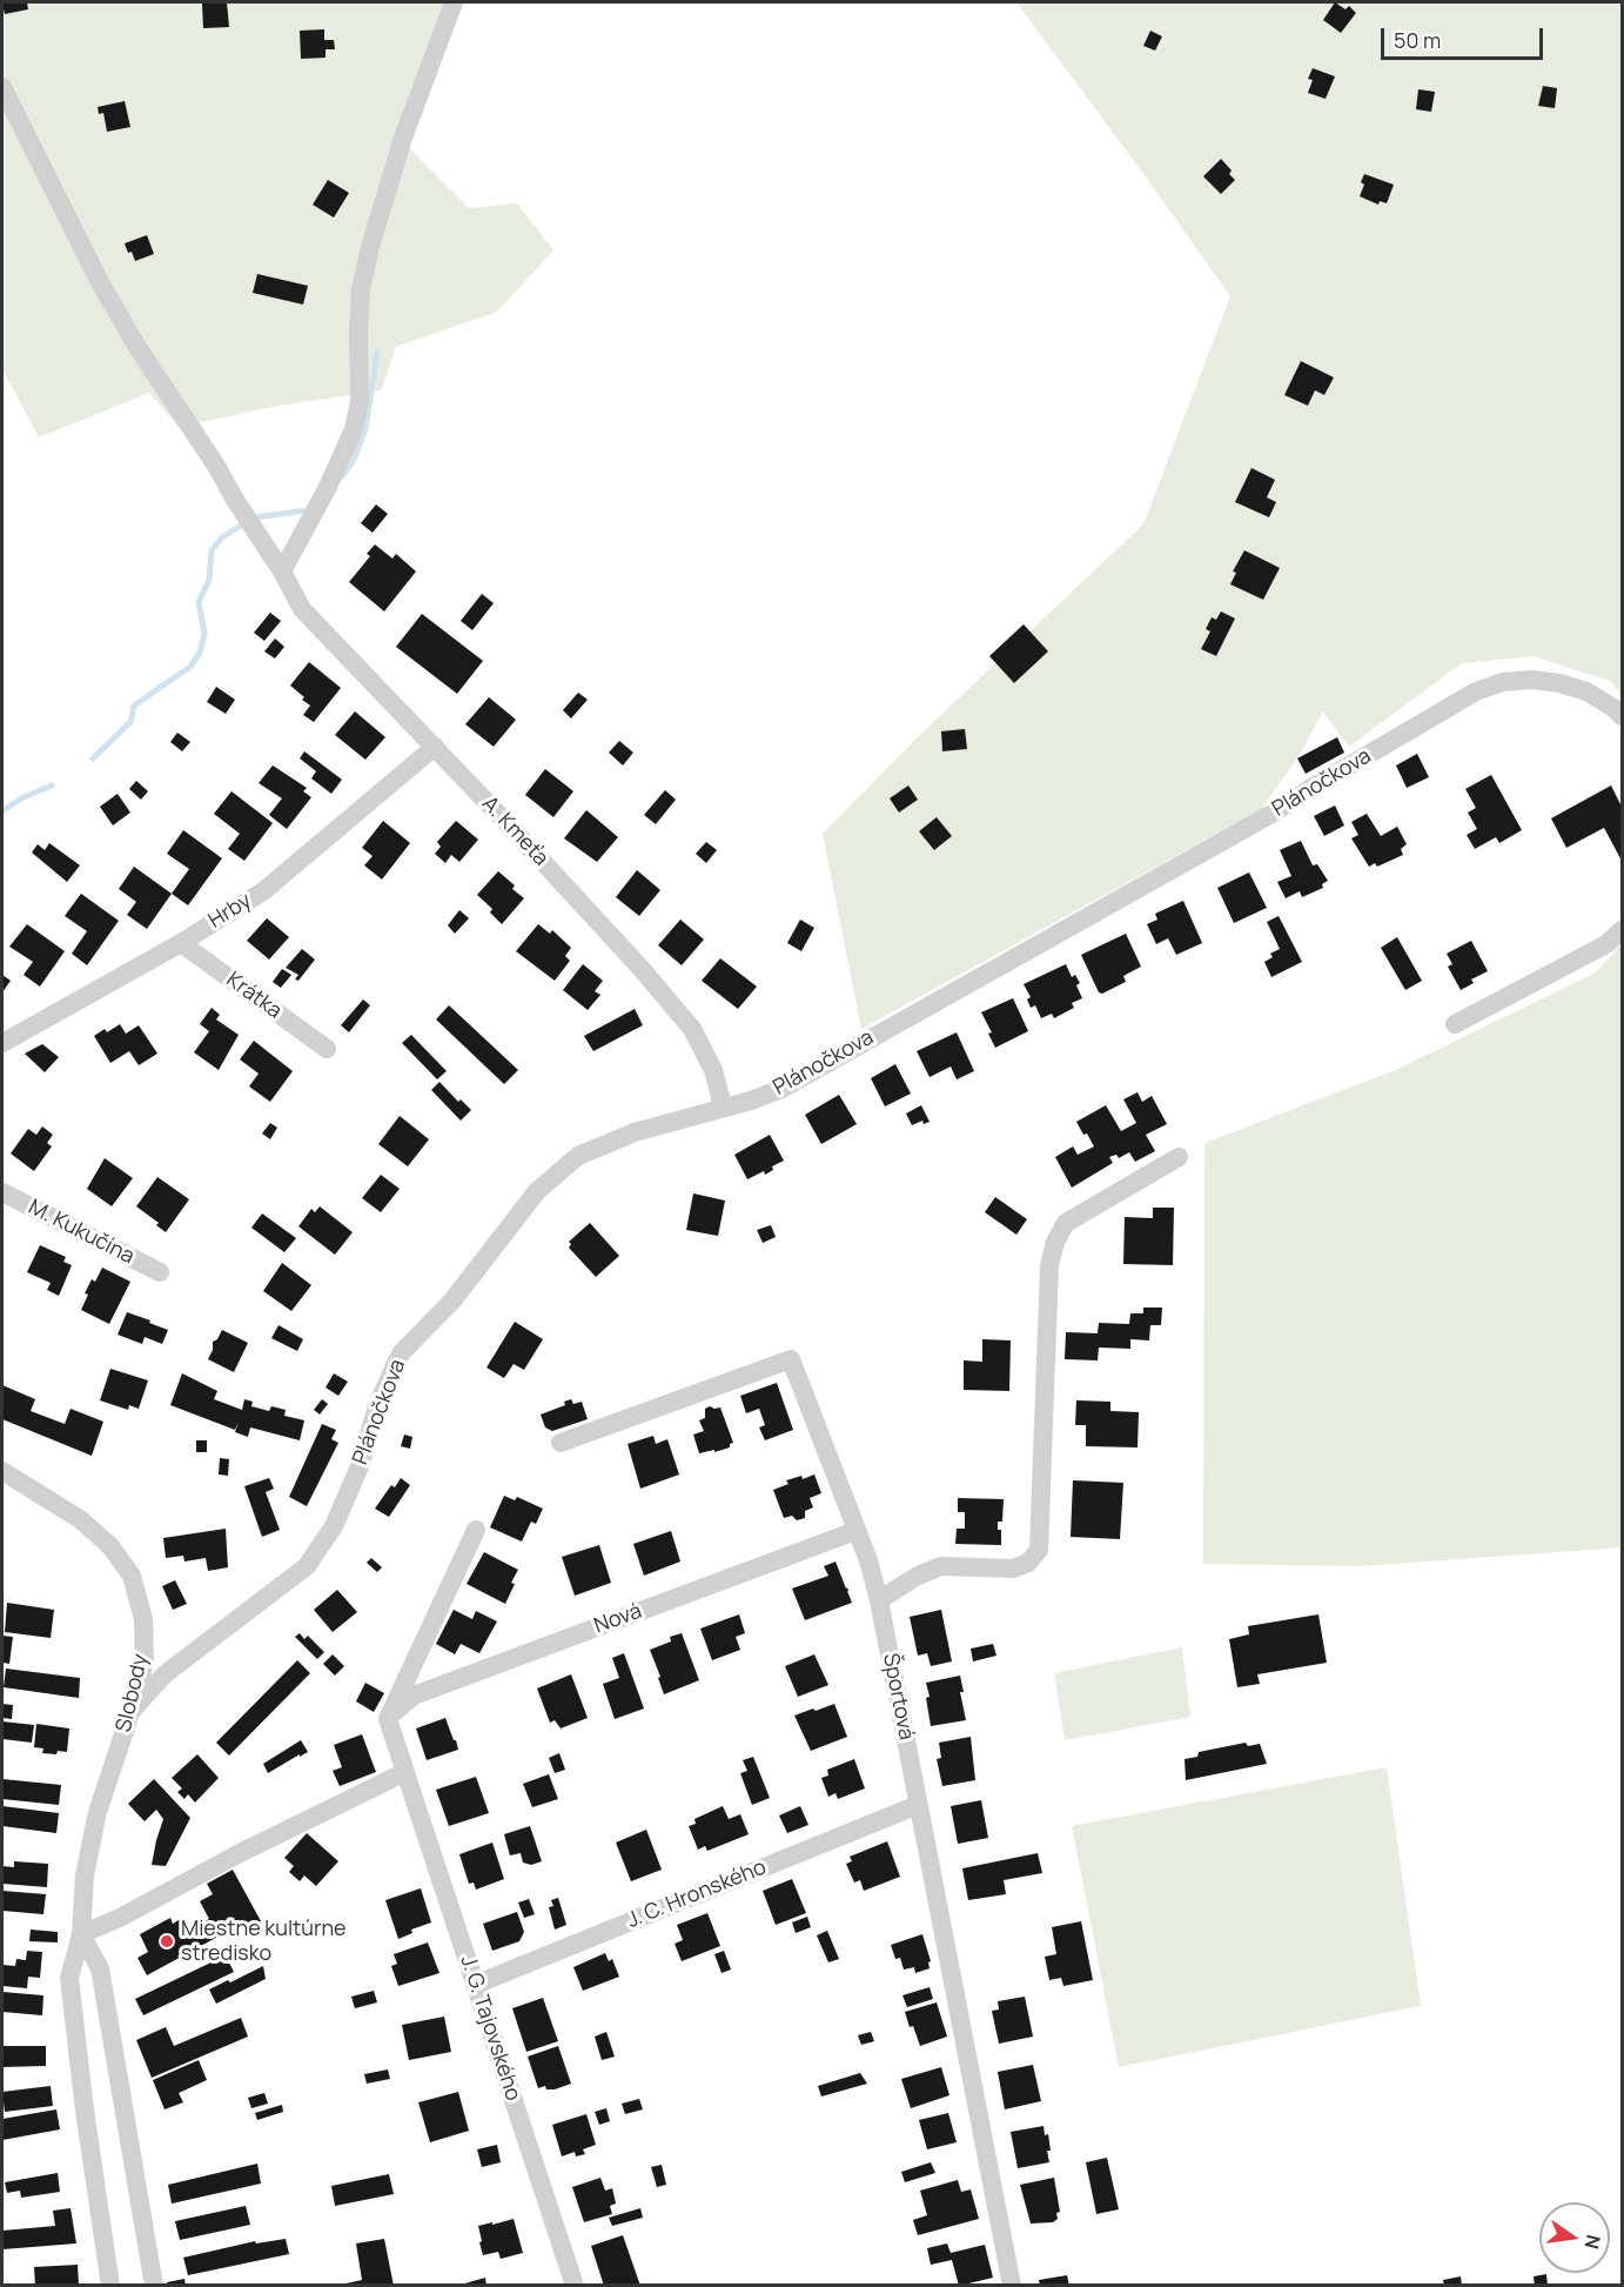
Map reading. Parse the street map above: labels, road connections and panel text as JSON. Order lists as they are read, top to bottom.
{
  "streets": {
    "street": [
      "Plánočkova",
      "A. Kmeťa",
      "Hrby",
      "Krátka",
      "M. Kukučína",
      "Nová",
      "Slobody",
      "Športová",
      "J. C. Hronského",
      "J. G. Tajovského"
    ]
  },
  "crossings": [
    ["Plánočkova", "A. Kmeťa"],
    ["Plánočkova", "Slobody"],
    ["A. Kmeťa", "Hrby"],
    ["Hrby", "Krátka"],
    ["Nová", "Športová"],
    ["Nová", "J. G. Tajovského"],
    ["Športová", "J. C. Hronského"],
    ["J. C. Hronského", "J. G. Tajovského"]
  ],
  "places": ["Miestne kultúrne stredisko"],
  "scale_bar": "50 m",
  "north": "right"
}
